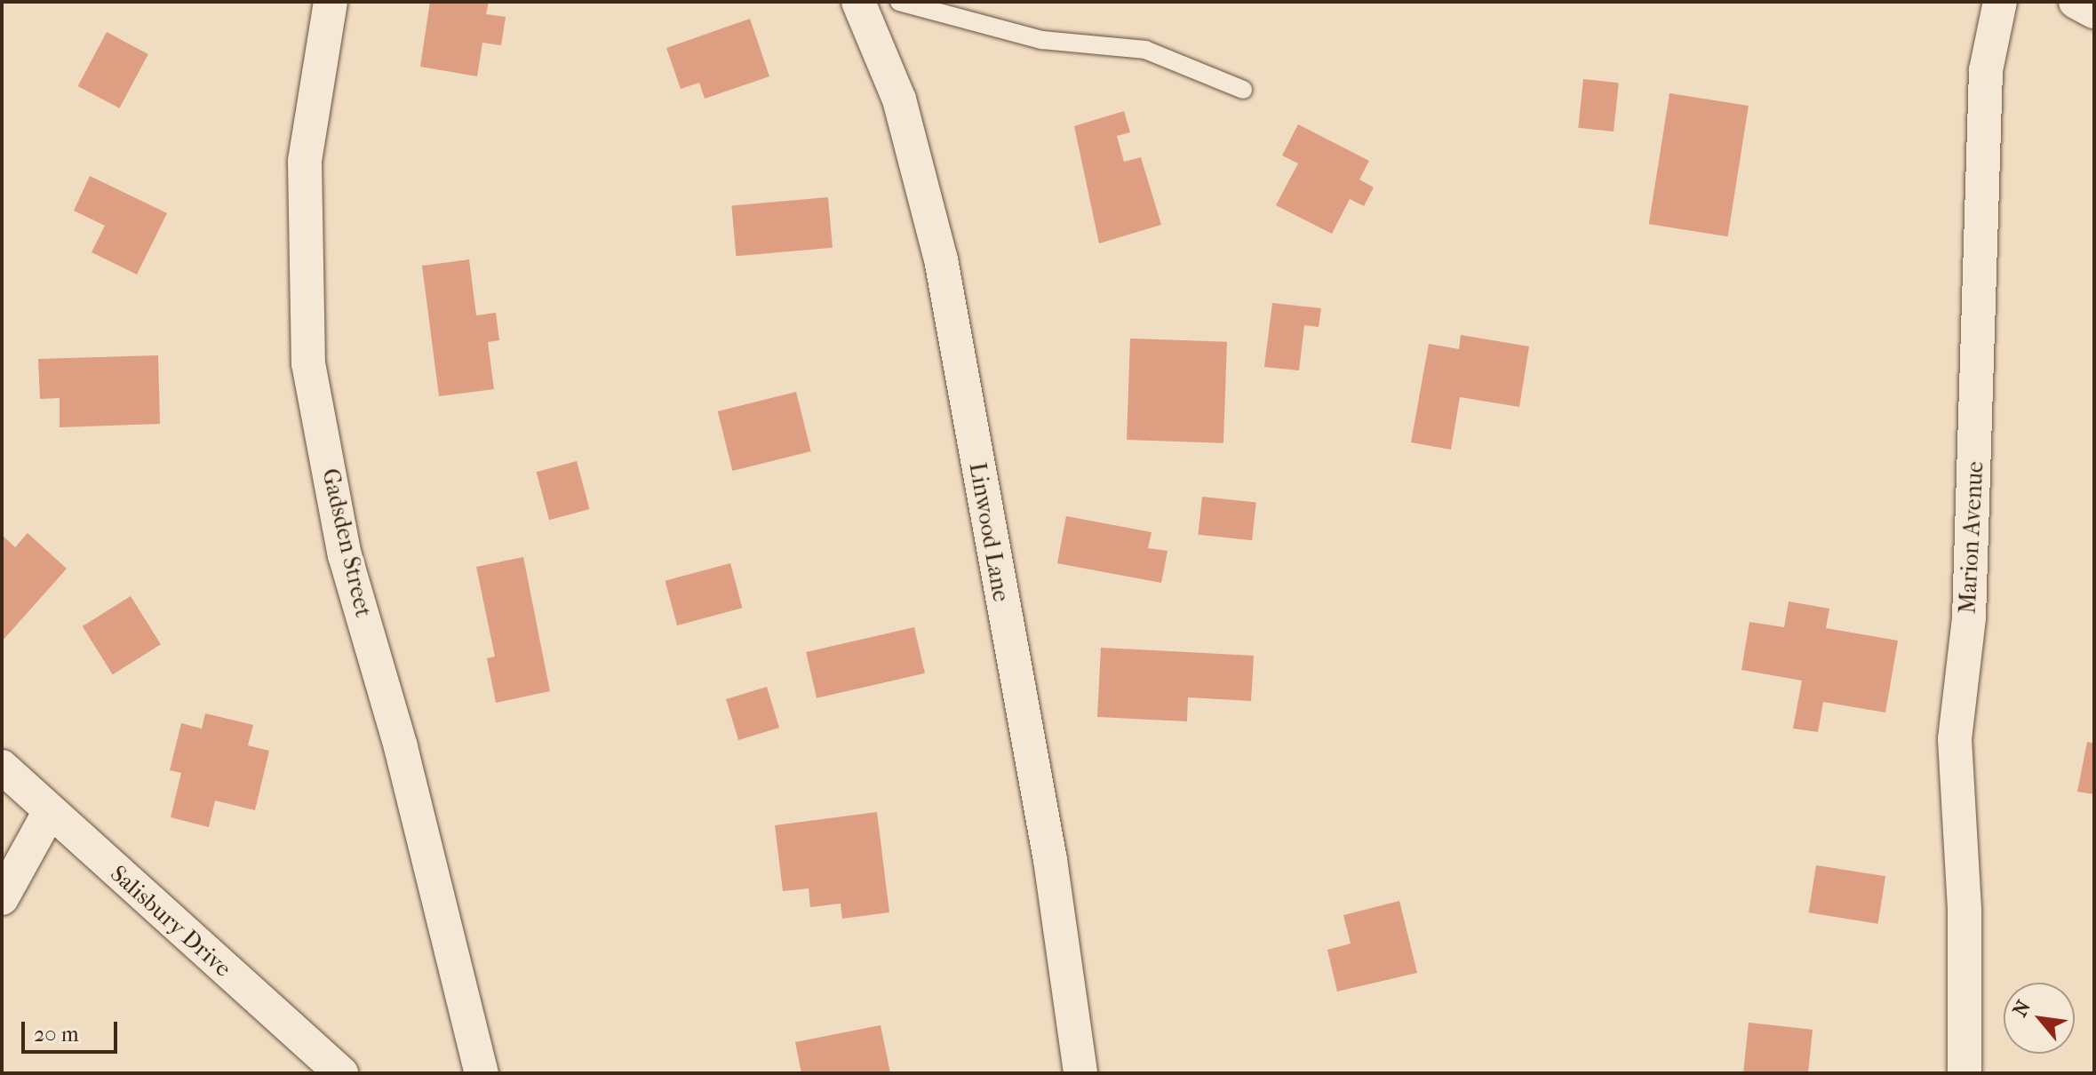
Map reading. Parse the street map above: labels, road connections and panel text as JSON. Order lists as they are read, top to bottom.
{
  "streets": {
    "street": [
      "Linwood Lane",
      "Marion Avenue",
      "Gadsden Street",
      "Salisbury Drive"
    ]
  },
  "scale_bar": "20 m",
  "north": "top left"
}
